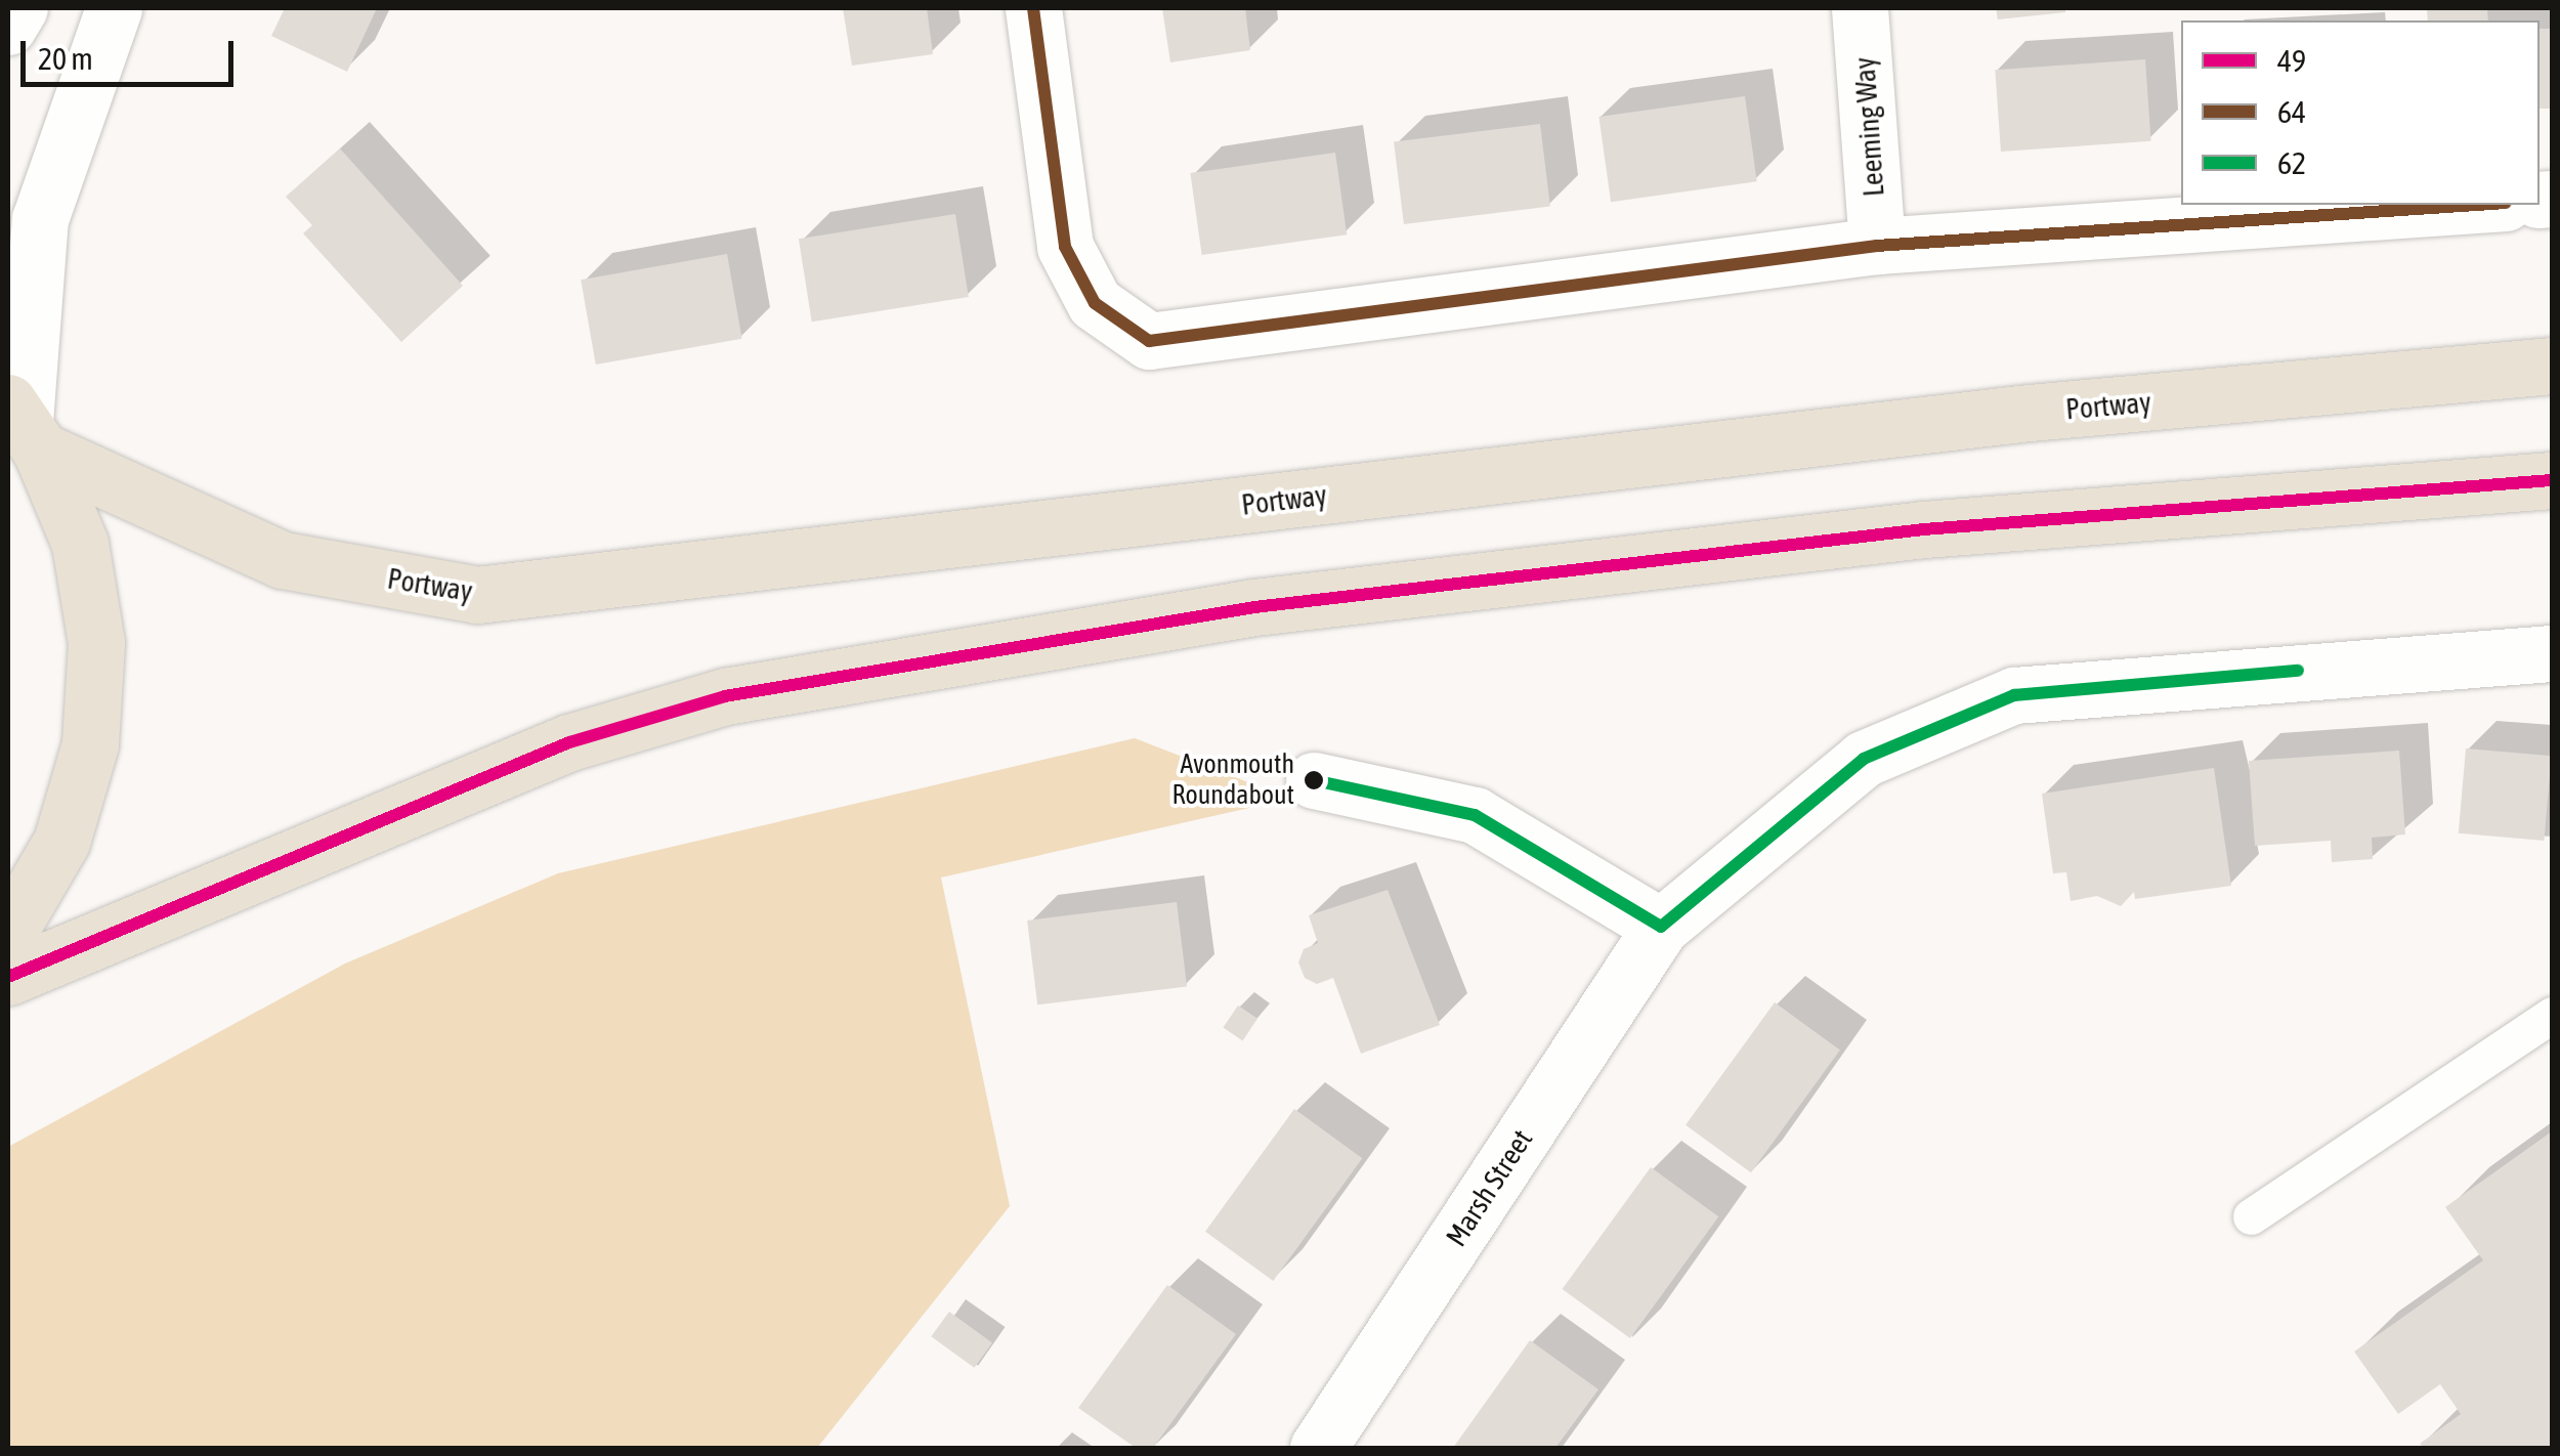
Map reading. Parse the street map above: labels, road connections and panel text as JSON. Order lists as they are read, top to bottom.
{
  "streets": {
    "highway": ["Portway"],
    "street": ["Leeming Way", "Marsh Street"]
  },
  "places": ["Avonmouth Roundabout"],
  "lines": ["transit line 64", "transit line 49", "transit line 62"],
  "legend": ["49", "64", "62"],
  "scale_bar": "20 m"
}
